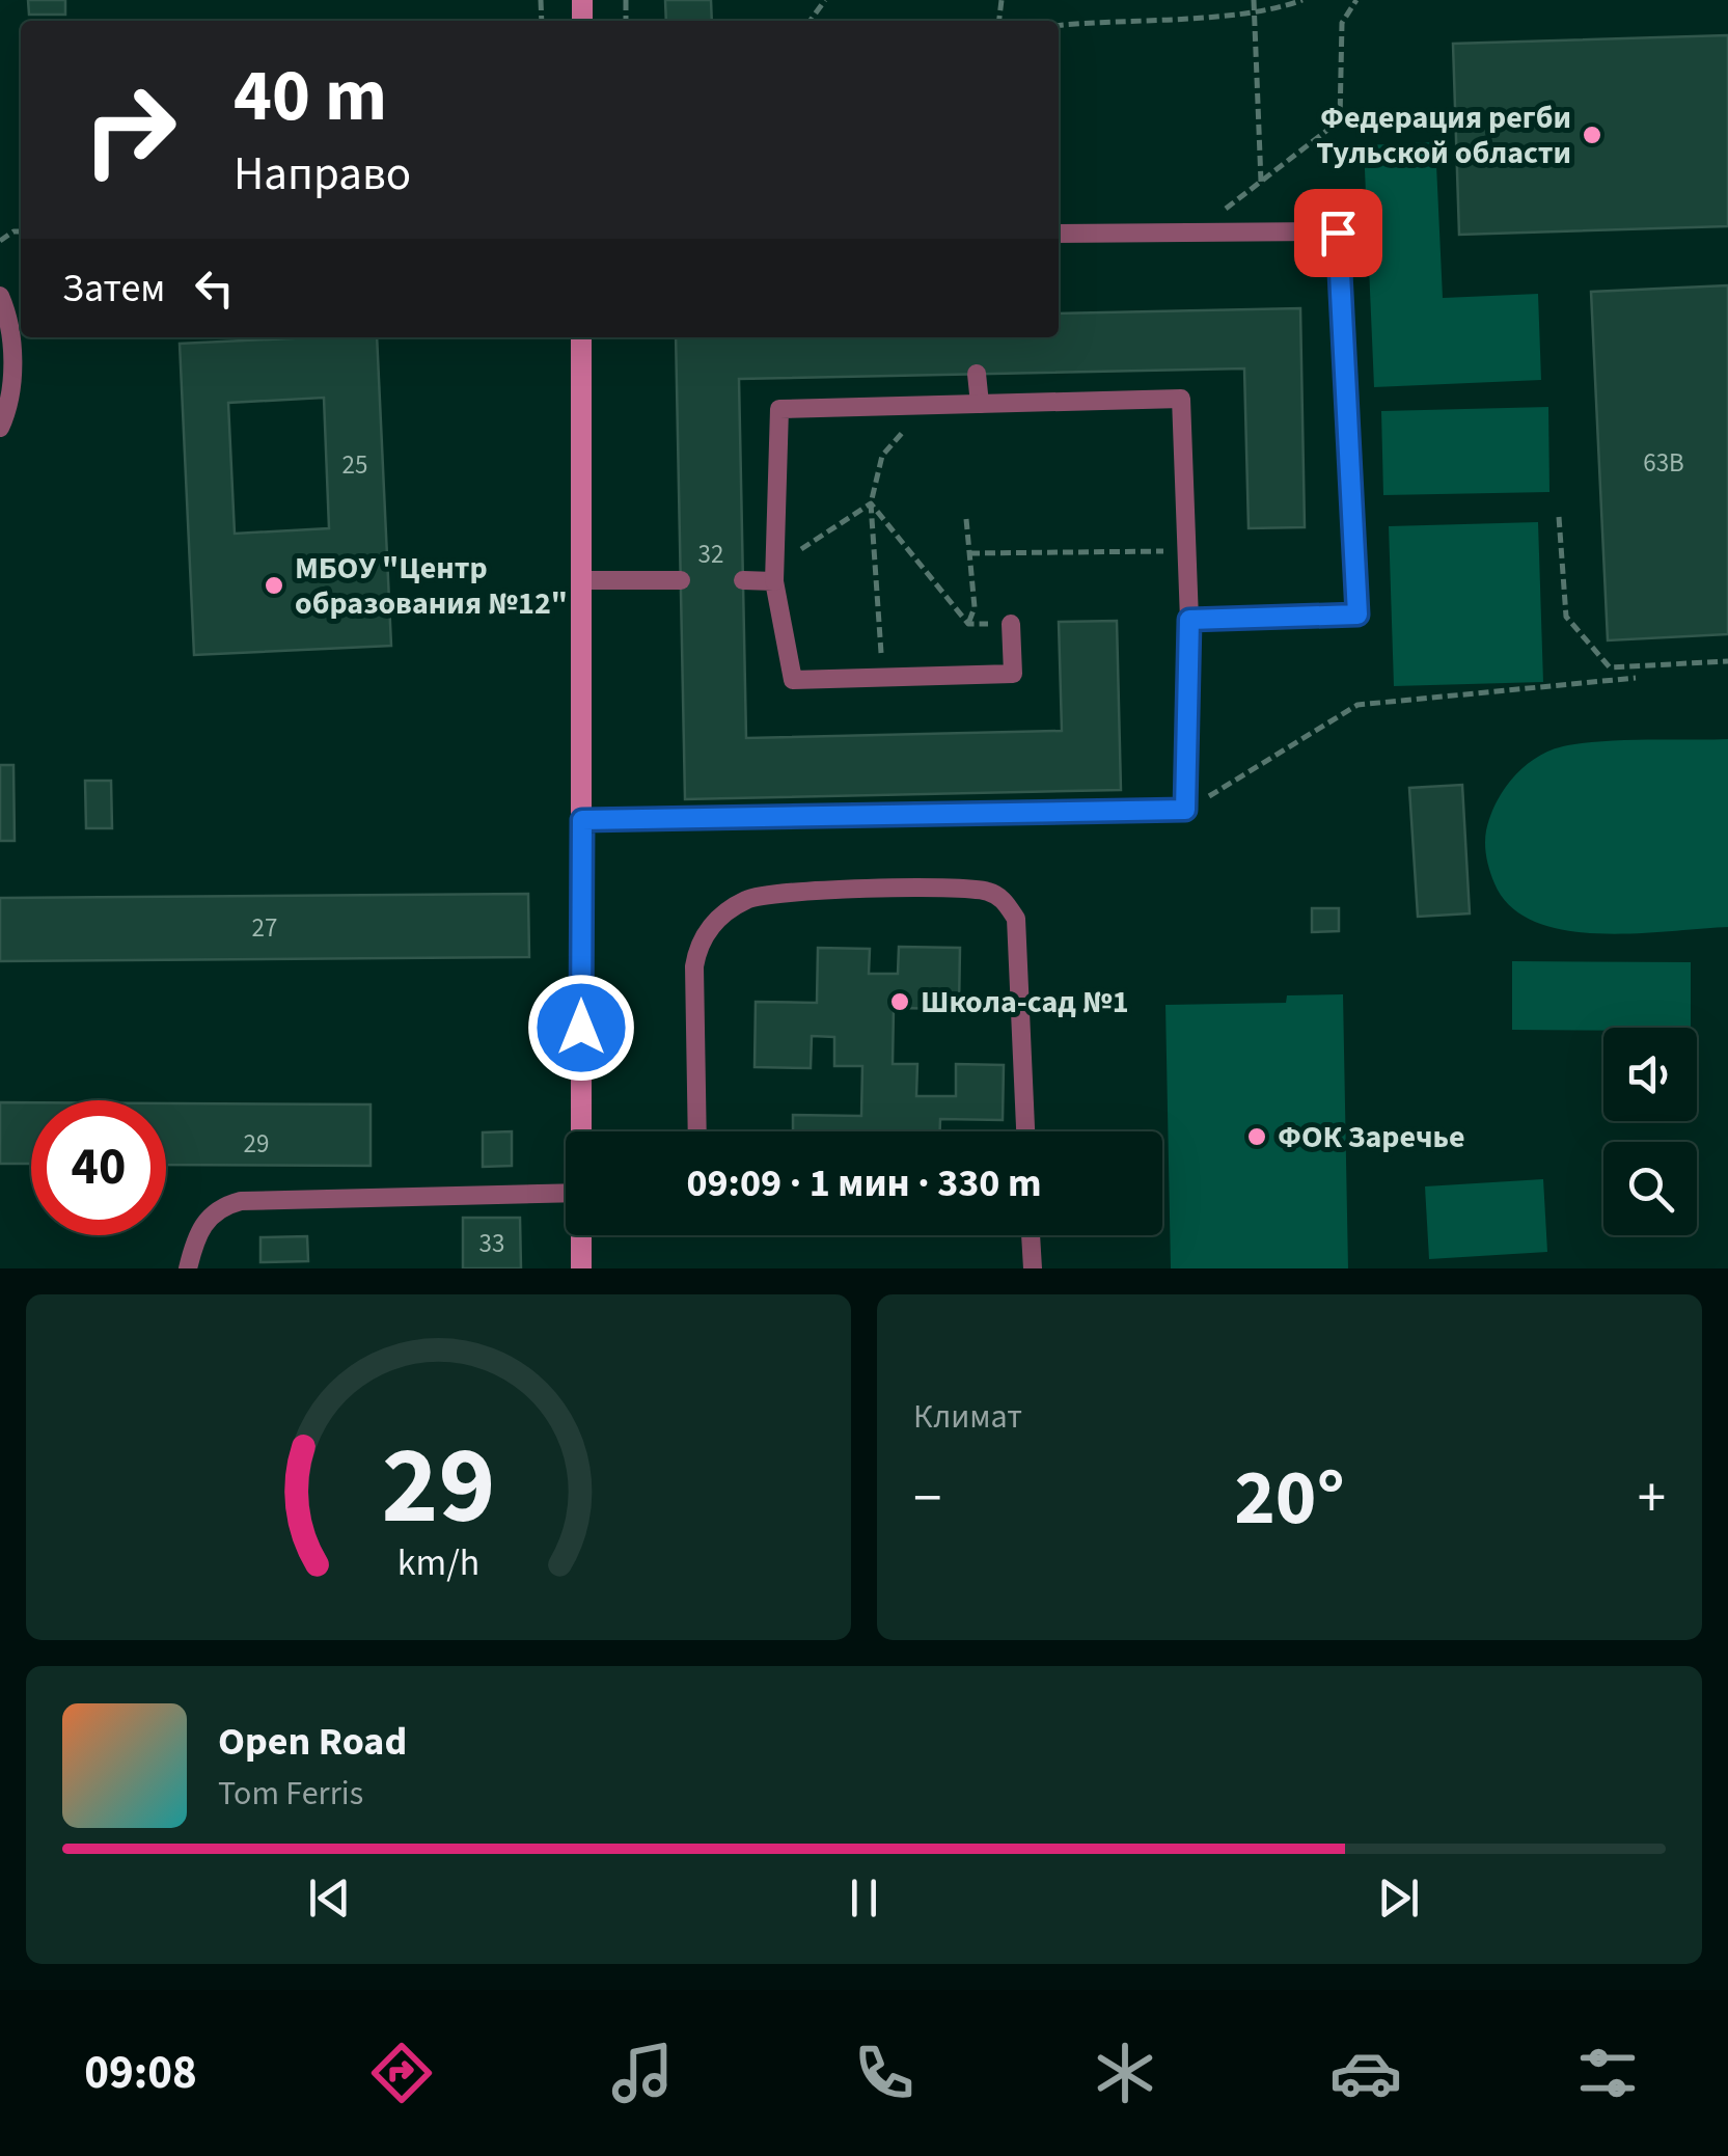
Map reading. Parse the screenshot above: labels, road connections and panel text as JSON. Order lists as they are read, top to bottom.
{
  "places": [
    "Федерация регби Тульской области",
    "МБОУ \"Центр образования №12\"",
    "Школа-сад №1",
    "ФОК Заречье"
  ],
  "house_numbers": [
    "63В",
    "25",
    "32",
    "27",
    "29",
    "33"
  ],
  "page": {
    "turn": ["40 m", "Направо"],
    "then": "Затем",
    "limit": "40",
    "trip": "09:09 · 1 мин · 330 m",
    "tile": "Климат",
    "heat": ["−", "20°", "+"],
    "song": ["Open Road", "Tom Ferris"],
    "tabs": "09:08",
    "gauge": ["29", "km/h"]
  }
}
